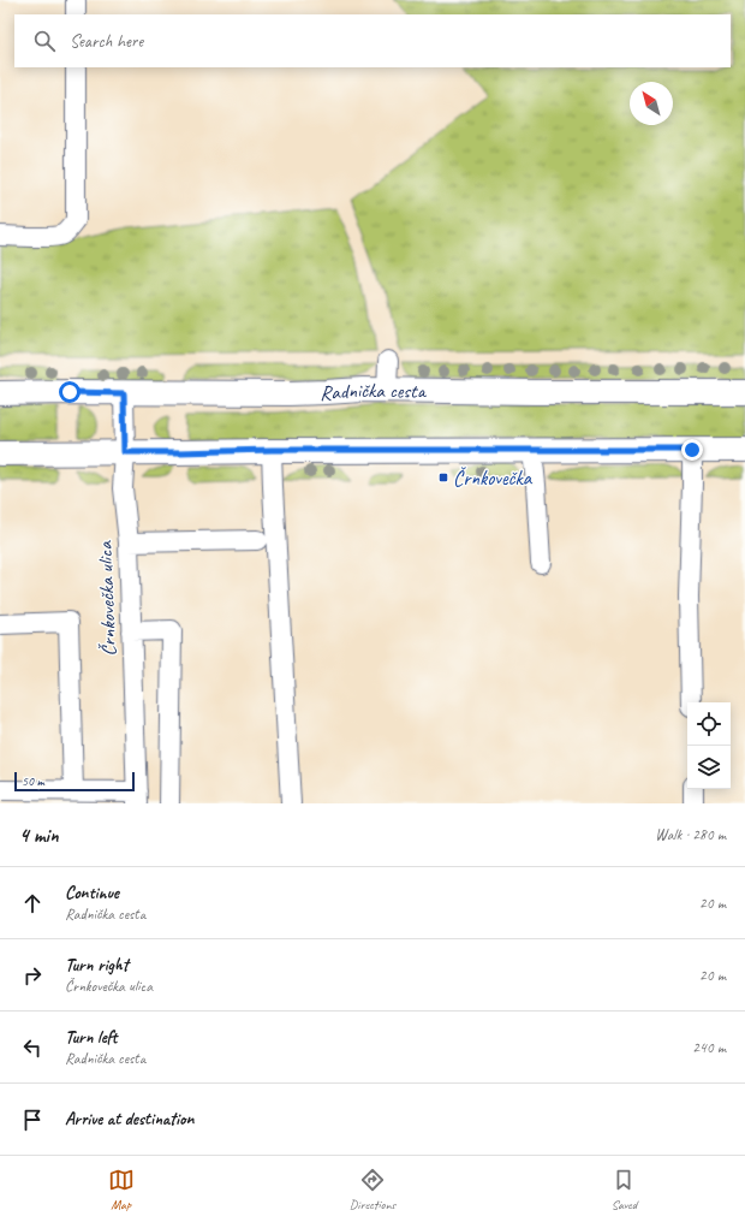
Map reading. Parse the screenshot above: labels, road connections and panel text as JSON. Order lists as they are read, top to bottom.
{
  "streets": {
    "main road": ["Radnička cesta"],
    "street": ["Črnkovečka ulica"]
  },
  "crossings": [
    ["Radnička cesta", "Črnkovečka ulica"]
  ],
  "places": {
    "transit": ["Črnkovečka"]
  },
  "scale_bar": "50 m",
  "north": "top left",
  "page": {
    "search": "Search here",
    "scale": "50 m",
    "heading": ["4 min", "Walk · 280 m"],
    "list": [
      ["Continue", "Radnička cesta", "20 m"],
      ["Turn right", "Črnkovečka ulica", "20 m"],
      ["Turn left", "Radnička cesta", "240 m"],
      "Arrive at destination"
    ],
    "nav": ["Map", "Directions", "Saved"]
  }
}
